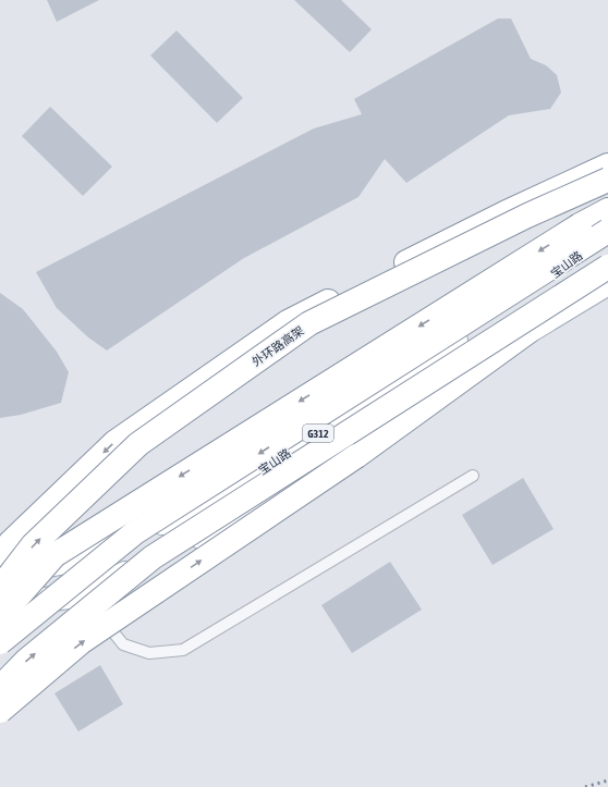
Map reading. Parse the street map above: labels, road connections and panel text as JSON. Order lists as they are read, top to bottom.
{
  "streets": {
    "main road": ["宝山路", "外环路高架", "G312"]
  }
}
